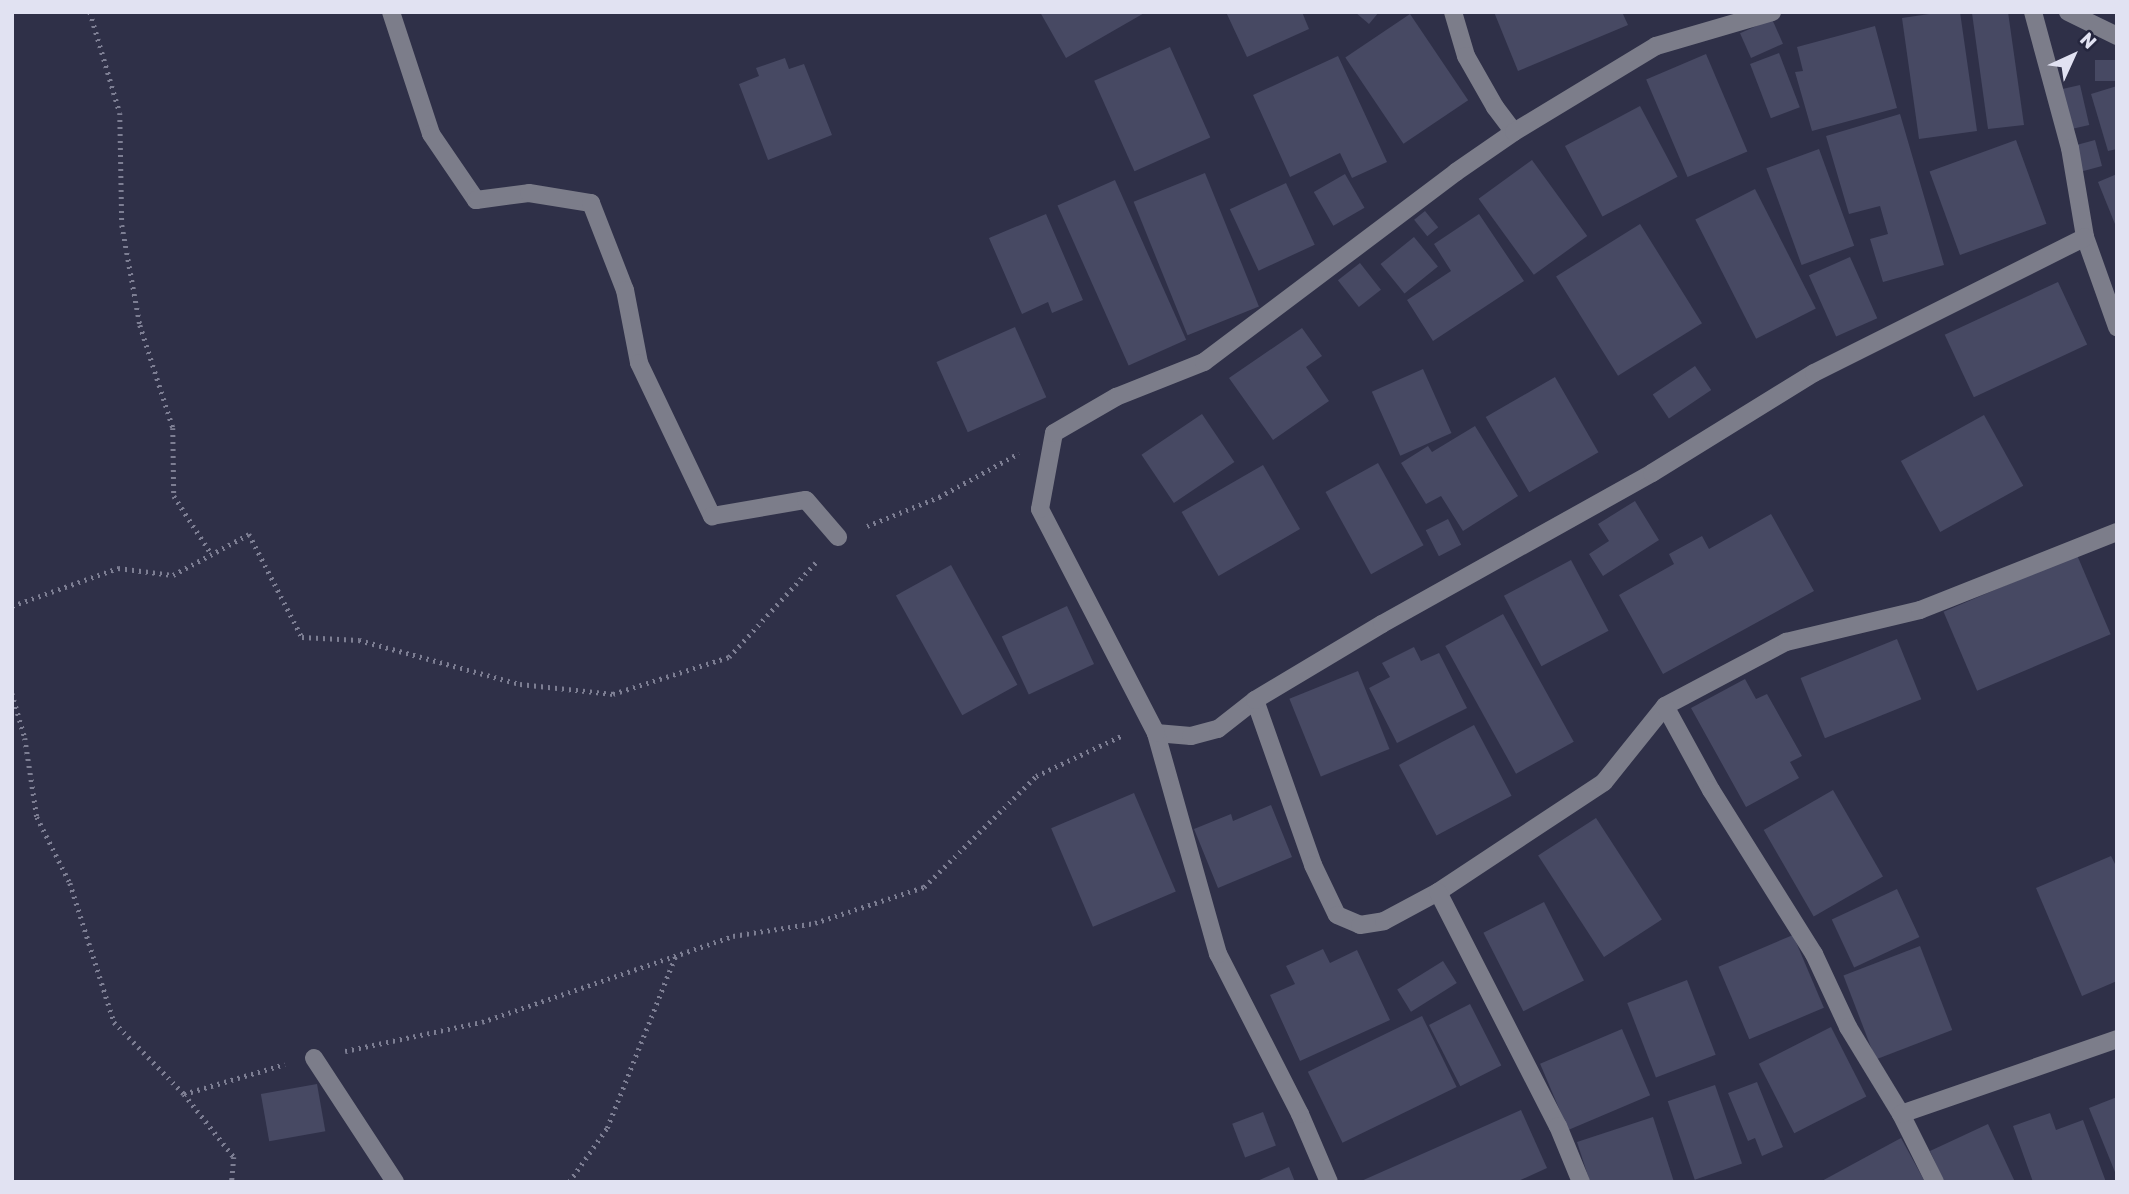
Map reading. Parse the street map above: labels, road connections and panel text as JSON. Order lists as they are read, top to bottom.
{
  "north": "top right"
}
